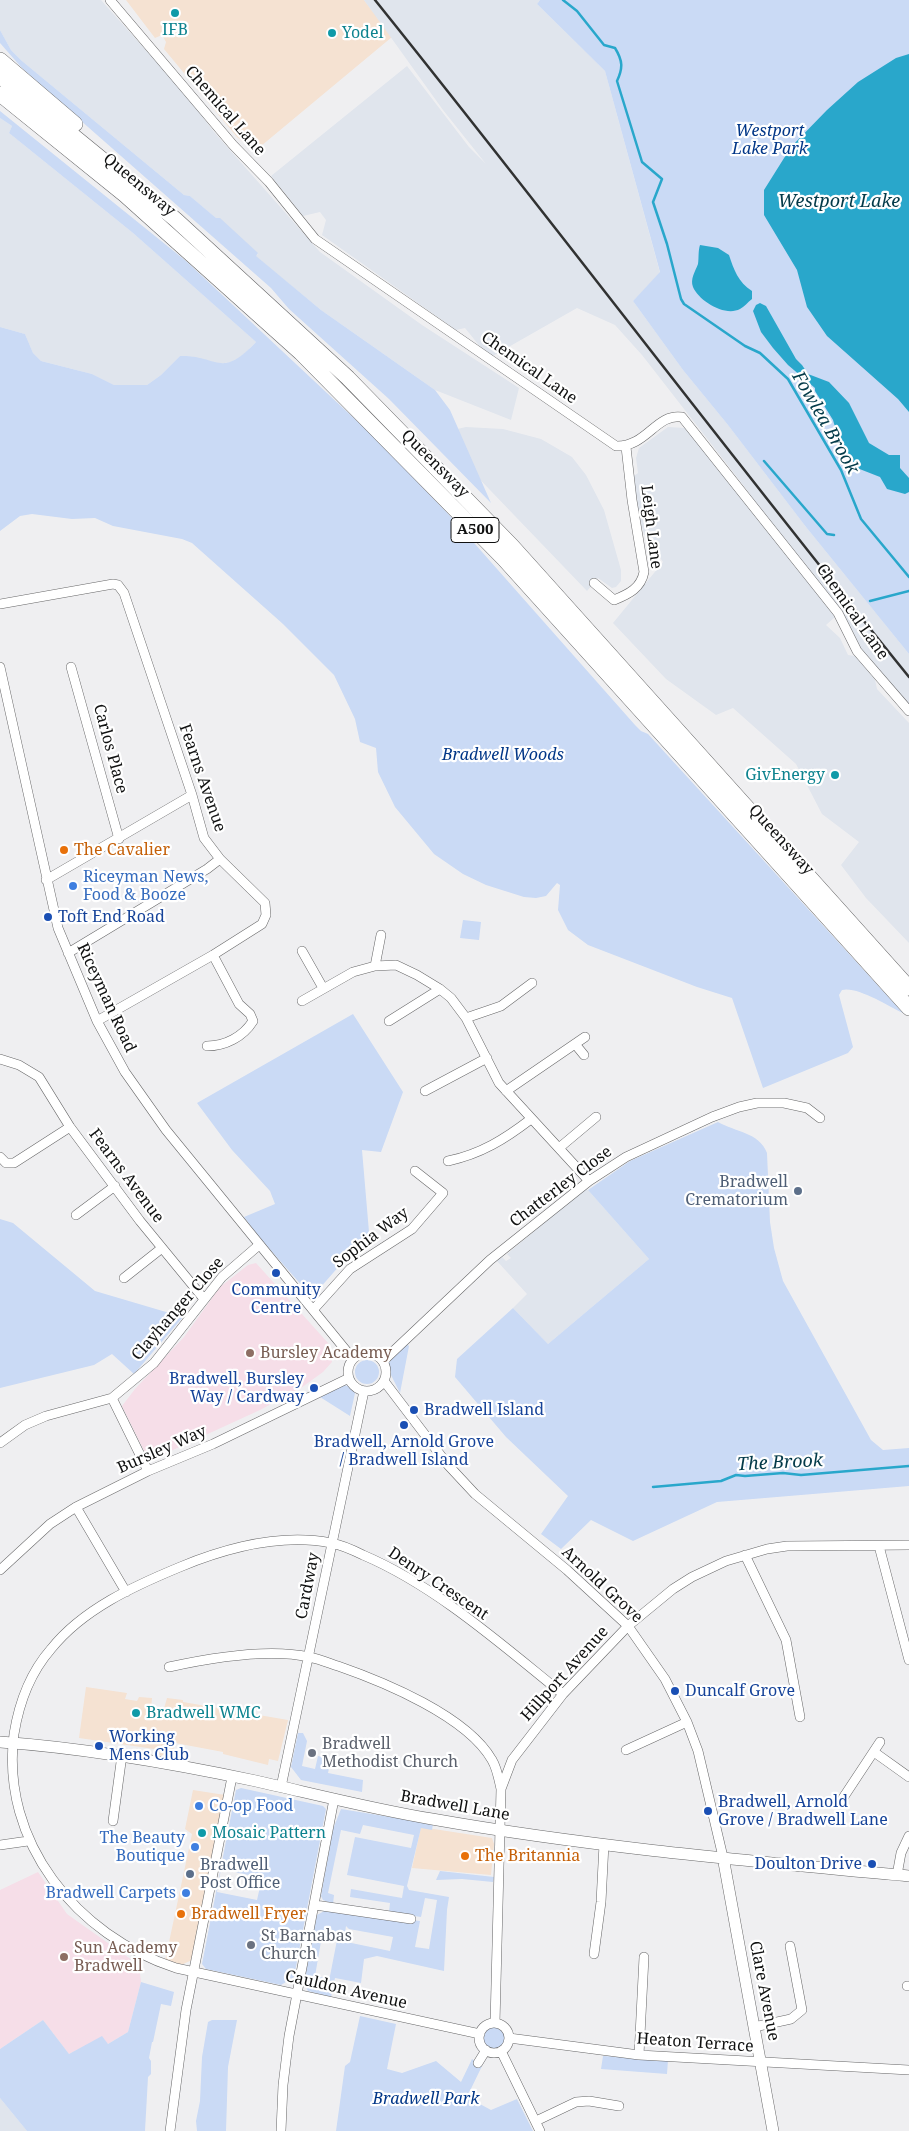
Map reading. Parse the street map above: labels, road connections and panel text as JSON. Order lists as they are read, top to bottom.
{
  "streets": {
    "highway": ["Queensway", "A500"],
    "street": [
      "Chemical Lane",
      "Leigh Lane",
      "Carlos Place",
      "Fearns Avenue",
      "Riceyman Road",
      "Chatterley Close",
      "Sophia Way",
      "Clayhanger Close",
      "Bursley Way",
      "Denry Crescent",
      "Arnold Grove",
      "Cardway",
      "Hillport Avenue",
      "Bradwell Lane",
      "Cauldon Avenue",
      "Clare Avenue",
      "Heaton Terrace"
    ]
  },
  "crossings": [
    ["Chemical Lane", "Leigh Lane"],
    ["Fearns Avenue", "Riceyman Road"],
    ["Fearns Avenue", "Clayhanger Close"],
    ["Riceyman Road", "Chatterley Close"],
    ["Riceyman Road", "Sophia Way"],
    ["Riceyman Road", "Clayhanger Close"],
    ["Riceyman Road", "Bursley Way"],
    ["Riceyman Road", "Arnold Grove"],
    ["Riceyman Road", "Cardway"],
    ["Chatterley Close", "Bursley Way"],
    ["Chatterley Close", "Arnold Grove"],
    ["Chatterley Close", "Cardway"],
    ["Bursley Way", "Arnold Grove"],
    ["Bursley Way", "Cardway"],
    ["Denry Crescent", "Cardway"],
    ["Denry Crescent", "Hillport Avenue"],
    ["Denry Crescent", "Bradwell Lane"],
    ["Denry Crescent", "Cauldon Avenue"],
    ["Arnold Grove", "Cardway"],
    ["Arnold Grove", "Hillport Avenue"],
    ["Arnold Grove", "Bradwell Lane"],
    ["Arnold Grove", "Clare Avenue"],
    ["Cardway", "Bradwell Lane"],
    ["Hillport Avenue", "Bradwell Lane"],
    ["Hillport Avenue", "Cauldon Avenue"],
    ["Hillport Avenue", "Heaton Terrace"],
    ["Bradwell Lane", "Cauldon Avenue"],
    ["Bradwell Lane", "Clare Avenue"],
    ["Cauldon Avenue", "Heaton Terrace"],
    ["Clare Avenue", "Heaton Terrace"]
  ],
  "water": ["Westport Lake", "Fowlea Brook", "The Brook"],
  "parks": ["Westport Lake Park", "Bradwell Woods", "Bradwell Park"],
  "places": [
    "IFB",
    "Yodel",
    "GivEnergy",
    "The Cavalier",
    "Riceyman News, Food & Booze",
    "Toft End Road",
    "Bradwell Crematorium",
    "Community Centre",
    "Bursley Academy",
    "Bradwell, Bursley Way / Cardway",
    "Bradwell Island",
    "Bradwell, Arnold Grove / Bradwell Island",
    "Duncalf Grove",
    "Bradwell WMC",
    "Working Mens Club",
    "Bradwell Methodist Church",
    "Co-op Food",
    "Bradwell, Arnold Grove / Bradwell Lane",
    "Mosaic Pattern",
    "The Beauty Boutique",
    "The Britannia",
    "Doulton Drive",
    "Bradwell Post Office",
    "Bradwell Carpets",
    "Bradwell Fryer",
    "St Barnabas Church",
    "Sun Academy Bradwell"
  ]
}
